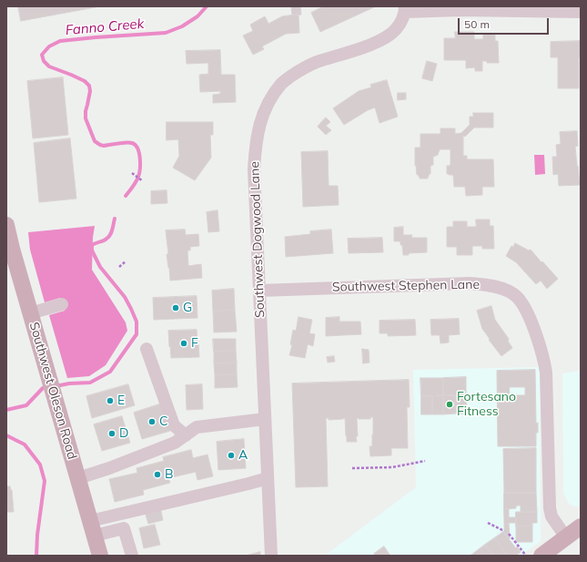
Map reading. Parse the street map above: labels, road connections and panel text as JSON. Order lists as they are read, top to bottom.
{
  "streets": {
    "main road": ["Southwest Oleson Road"],
    "street": ["Southwest Dogwood Lane", "Southwest Stephen Lane"]
  },
  "crossings": [
    ["Southwest Dogwood Lane", "Southwest Stephen Lane"]
  ],
  "water": ["Fanno Creek"],
  "places": [
    "G",
    "F",
    "E",
    "Fortesano Fitness",
    "C",
    "D",
    "A",
    "B"
  ],
  "scale_bar": "50 m"
}
